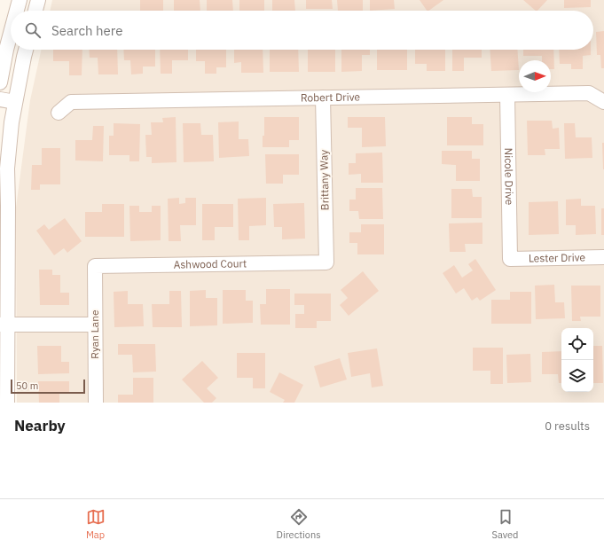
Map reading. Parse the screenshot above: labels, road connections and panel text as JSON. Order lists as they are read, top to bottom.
{
  "streets": {
    "street": [
      "Robert Drive",
      "Nicole Drive",
      "Brittany Way",
      "Lester Drive",
      "Ashwood Court",
      "Ryan Lane"
    ]
  },
  "crossings": [
    ["Robert Drive", "Nicole Drive"],
    ["Robert Drive", "Brittany Way"],
    ["Nicole Drive", "Lester Drive"],
    ["Brittany Way", "Ashwood Court"],
    ["Ashwood Court", "Ryan Lane"]
  ],
  "scale_bar": "50 m",
  "north": "right",
  "page": {
    "search": "Search here",
    "scale": "50 m",
    "heading": ["Nearby", "0 results"],
    "nav": ["Map", "Directions", "Saved"]
  }
}
